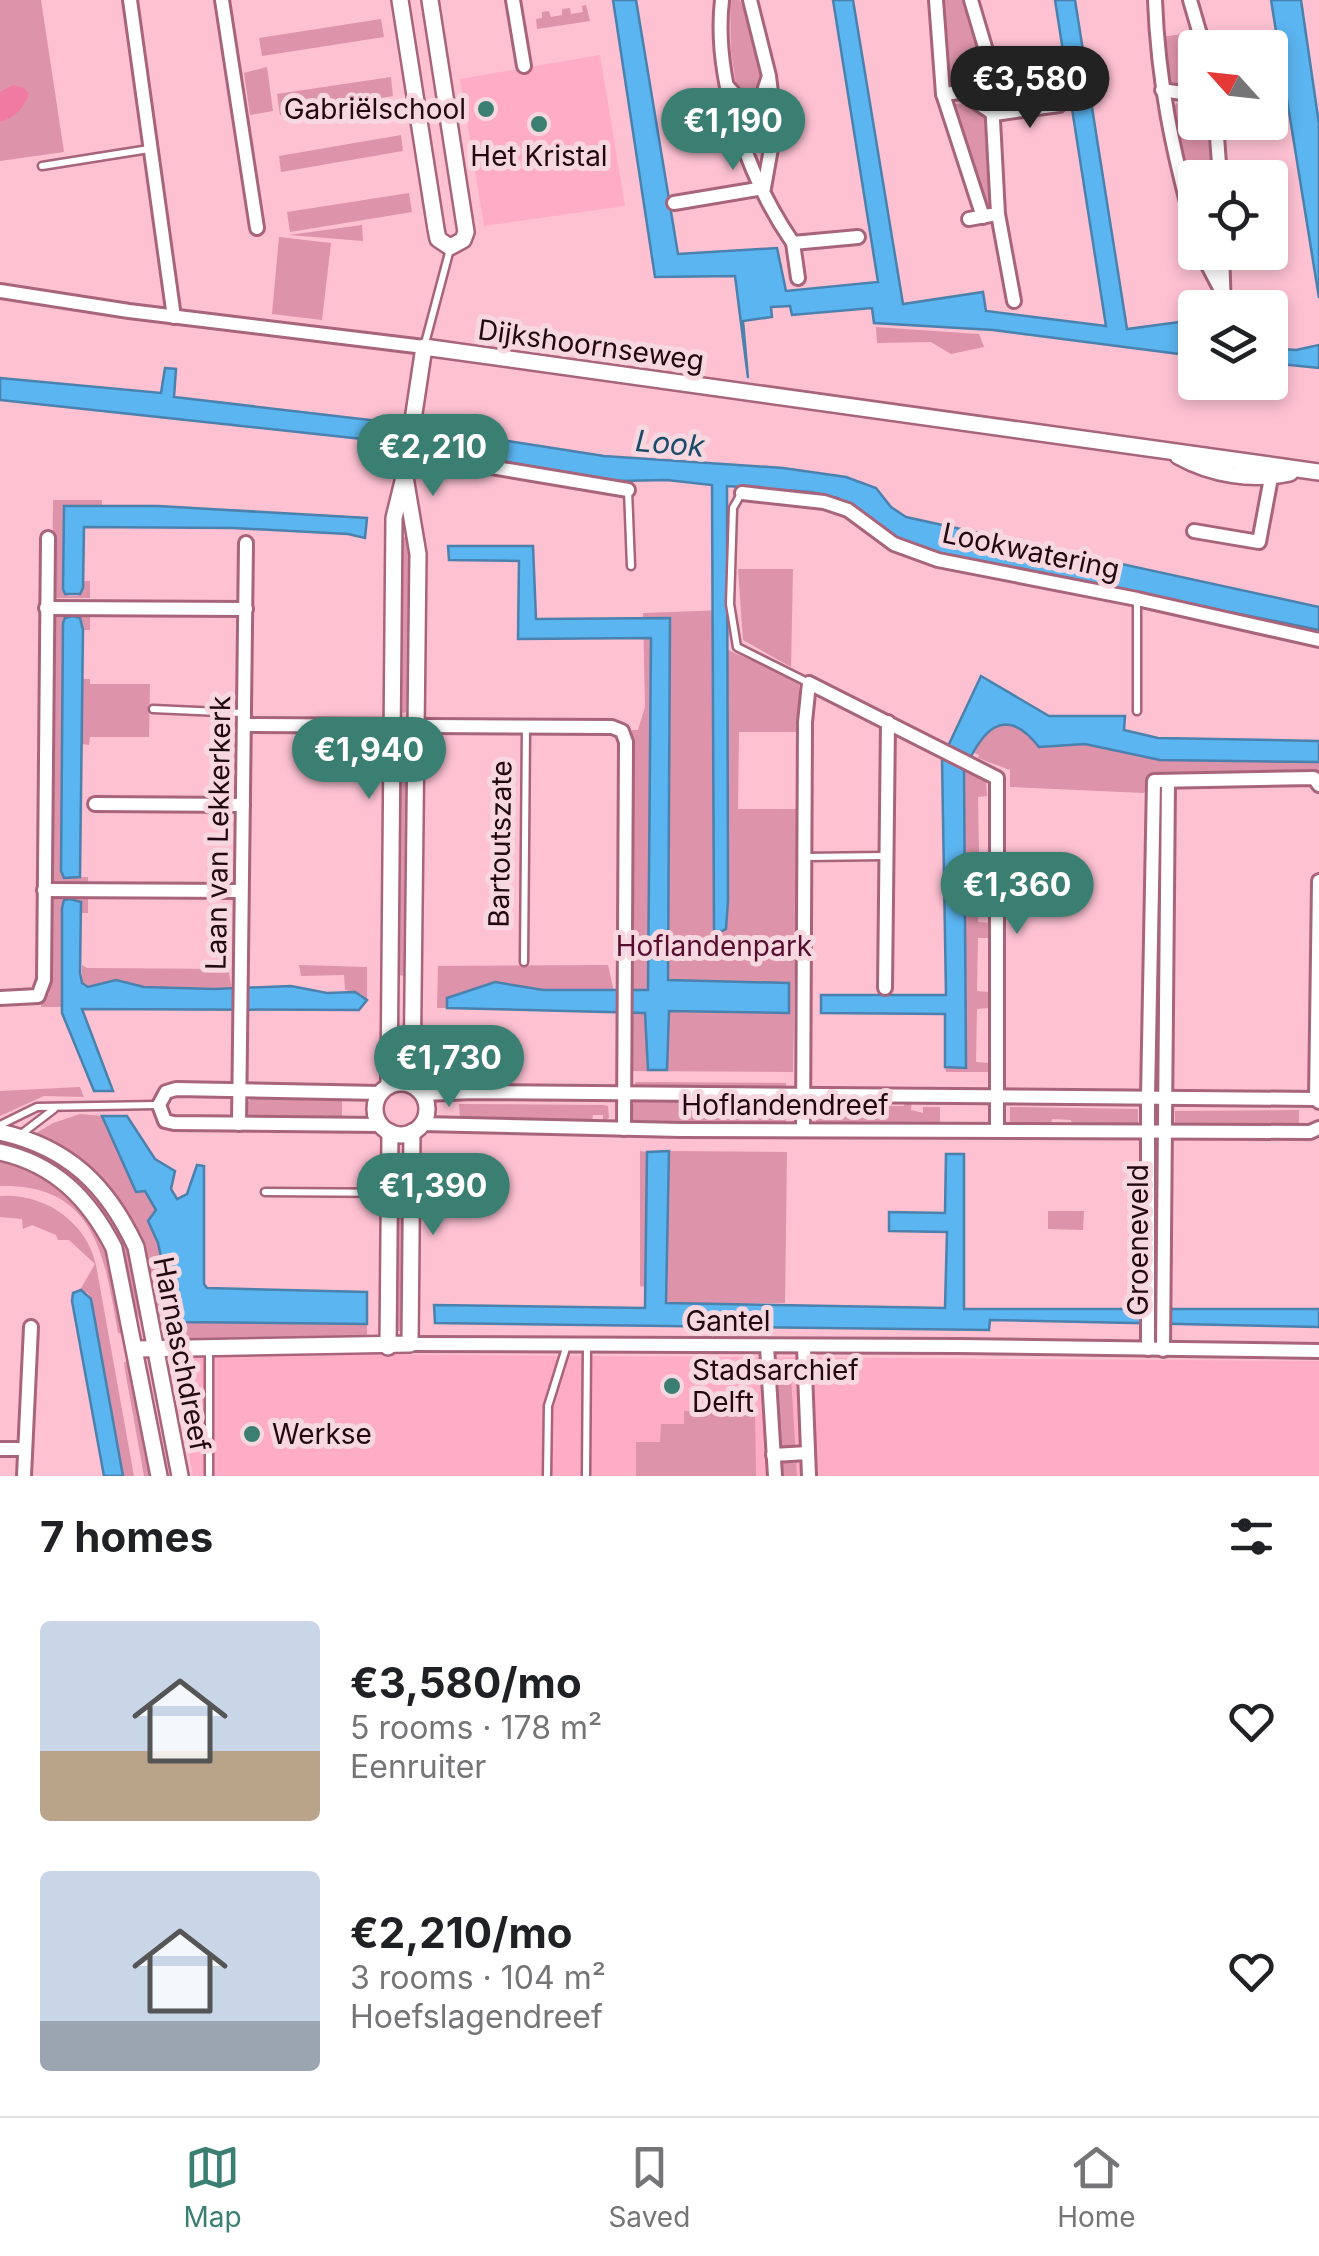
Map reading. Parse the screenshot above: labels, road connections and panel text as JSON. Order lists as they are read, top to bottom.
{
  "streets": {
    "street": [
      "Dijkshoornseweg",
      "Lookwatering",
      "Laan van Lekkerkerk",
      "Bartoutszate",
      "Hoflandendreef",
      "Groeneveld",
      "Gantel",
      "Harnaschdreef"
    ]
  },
  "crossings": [
    ["Laan van Lekkerkerk", "Bartoutszate"],
    ["Bartoutszate", "Hoflandendreef"],
    ["Hoflandendreef", "Groeneveld"],
    ["Groeneveld", "Gantel"],
    ["Gantel", "Harnaschdreef"]
  ],
  "water": ["Look"],
  "parks": ["Hoflandenpark"],
  "places": [
    "Gabriëlschool",
    "Het Kristal",
    "Stadsarchief Delft",
    "Werkse"
  ],
  "north": "top left",
  "page": {
    "price": [
      "€3,580",
      "€1,190",
      "€2,210",
      "€1,940",
      "€1,360",
      "€1,730",
      "€1,390"
    ],
    "heading": "7 homes",
    "list": [
      {
        "name": "€3,580/mo",
        "note": "5 rooms · 178 m² · Eenruiter"
      },
      {
        "name": "€2,210/mo",
        "note": "3 rooms · 104 m² · Hoefslagendreef"
      }
    ],
    "tabs": ["Map", "Saved", "Home"]
  }
}
